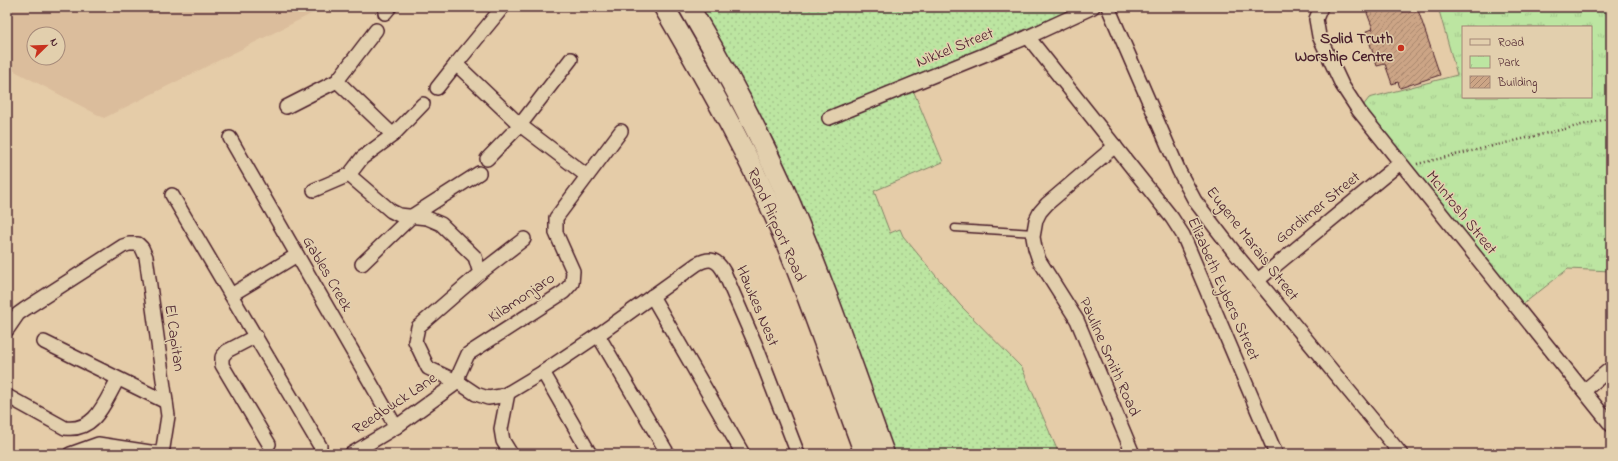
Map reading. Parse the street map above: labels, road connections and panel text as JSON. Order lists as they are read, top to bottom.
{
  "streets": {
    "main road": ["Rand Airport Road"],
    "street": [
      "Nikkel Street",
      "Gordimer Street",
      "McIntosh Street",
      "Eugene Marais Street",
      "Gables Creek",
      "Elizabeth Eybers Street",
      "Kilamonjaro",
      "Hawkes Nest",
      "El Capitan",
      "Pauline Smith Road",
      "Reedbuck Lane"
    ]
  },
  "crossings": [
    ["Nikkel Street", "Elizabeth Eybers Street"],
    ["Gordimer Street", "McIntosh Street"],
    ["Gordimer Street", "Eugene Marais Street"],
    ["Gables Creek", "Reedbuck Lane"],
    ["Elizabeth Eybers Street", "Pauline Smith Road"],
    ["Kilamonjaro", "Hawkes Nest"],
    ["Kilamonjaro", "Reedbuck Lane"],
    ["Hawkes Nest", "Reedbuck Lane"]
  ],
  "places": ["Solid Truth Worship Centre"],
  "legend": ["Road", "Park", "Building"],
  "north": "top right"
}
